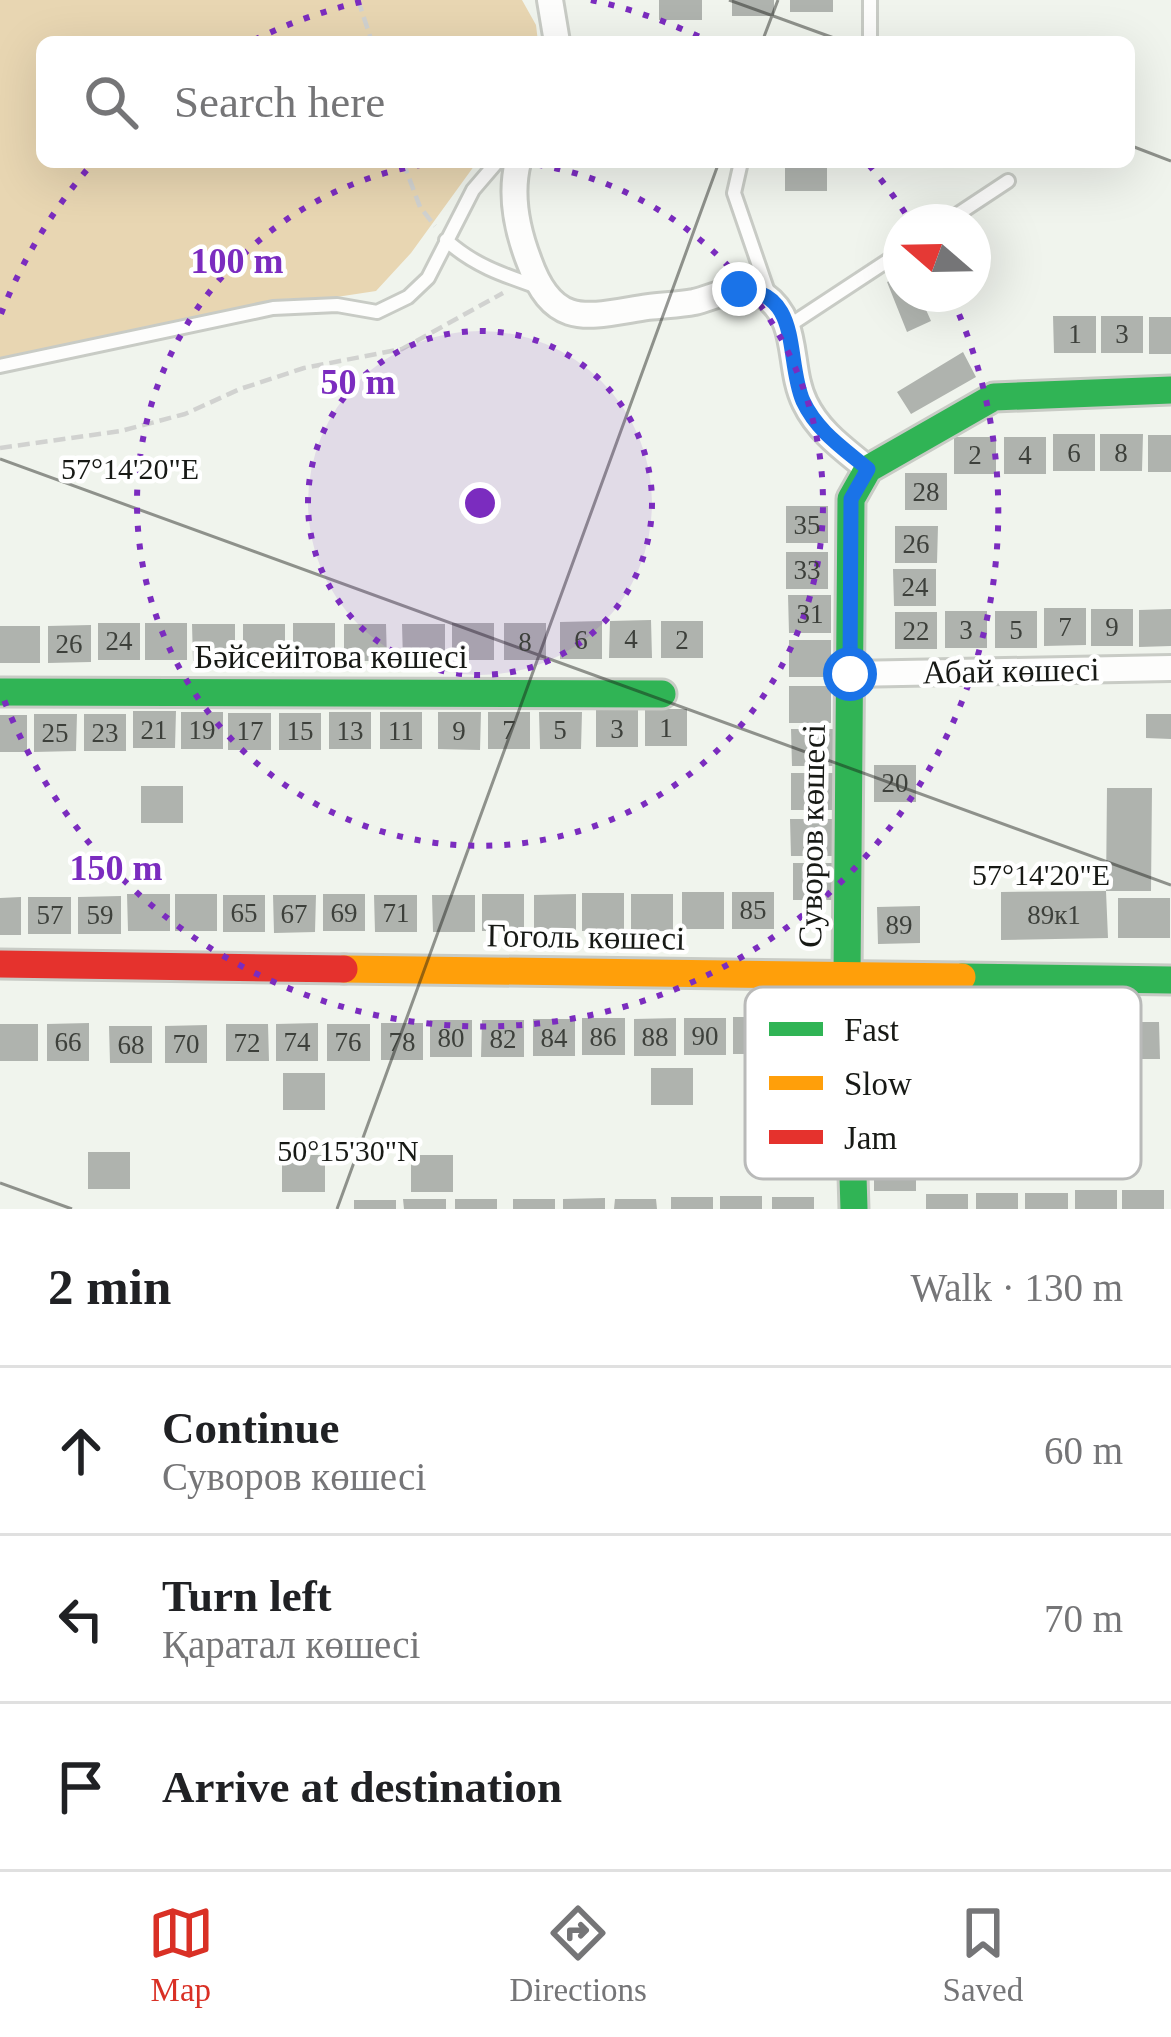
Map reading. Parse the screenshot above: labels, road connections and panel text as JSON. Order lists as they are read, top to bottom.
{
  "streets": {
    "street": [
      "Бәйсейітова көшесі",
      "Абай көшесі",
      "Суворов көшесі",
      "Гоголь көшесі"
    ]
  },
  "crossings": [
    ["Абай көшесі", "Суворов көшесі"],
    ["Суворов көшесі", "Гоголь көшесі"]
  ],
  "house_numbers": [
    "1",
    "3",
    "6",
    "8",
    "2",
    "4",
    "28",
    "35",
    "26",
    "33",
    "24",
    "31",
    "7",
    "9",
    "3",
    "5",
    "22",
    "4",
    "6",
    "2",
    "24",
    "8",
    "26",
    "1",
    "3",
    "21",
    "19",
    "7",
    "5",
    "17",
    "15",
    "13",
    "11",
    "9",
    "25",
    "23",
    "20",
    "85",
    "65",
    "69",
    "71",
    "67",
    "57",
    "59",
    "89к1",
    "89",
    "90",
    "86",
    "88",
    "80",
    "84",
    "82",
    "66",
    "74",
    "76",
    "78",
    "72",
    "70",
    "68"
  ],
  "legend": ["Fast", "Slow", "Jam"],
  "north": "left",
  "page": {
    "search": "Search here",
    "heading": ["2 min", "Walk · 130 m"],
    "list": [
      ["Continue", "Суворов көшесі", "60 m"],
      ["Turn left", "Қаратал көшесі", "70 m"],
      "Arrive at destination"
    ],
    "nav": ["Map", "Directions", "Saved"]
  },
  "coordinates": ["57°14'20\"E", "50°15'30\"N"],
  "rings": ["100 m", "50 m", "150 m"]
}
